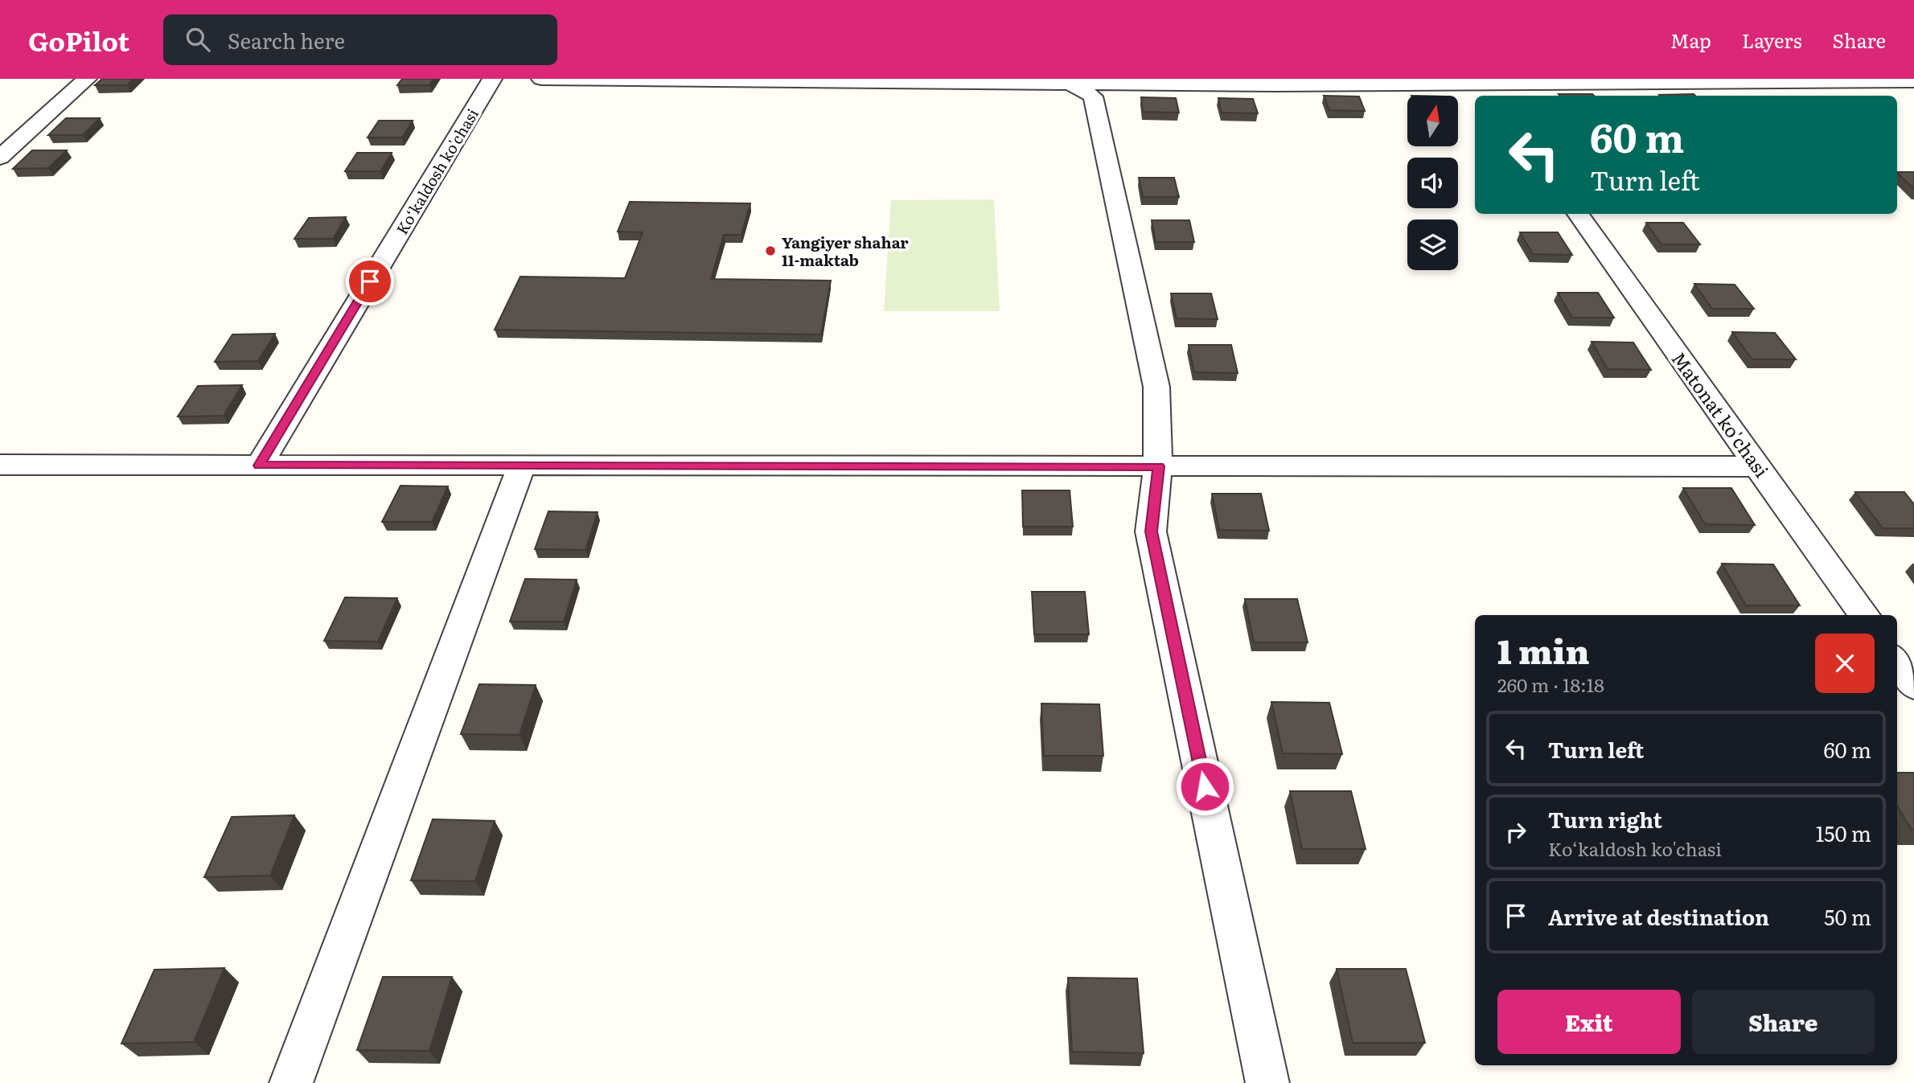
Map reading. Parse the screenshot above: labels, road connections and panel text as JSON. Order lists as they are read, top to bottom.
{
  "streets": {
    "street": ["Ko‘kaldosh ko'chasi", "Matonat ko'chasi"]
  },
  "places": ["Yangiyer shahar 11-maktab"],
  "north": "top",
  "page": {
    "header": "GoPilot",
    "search": "Search here",
    "nav": ["Map", "Layers", "Share"],
    "turn": ["60 m", "Turn left"],
    "heading": ["1 min", "260 m · 18:18"],
    "list": [
      {
        "name": "Turn left",
        "value": "60 m"
      },
      {
        "name": "Turn right",
        "note": "Ko‘kaldosh ko'chasi",
        "value": "150 m"
      },
      {
        "name": "Arrive at destination",
        "value": "50 m"
      }
    ],
    "buttons": ["Exit", "Share"]
  }
}
